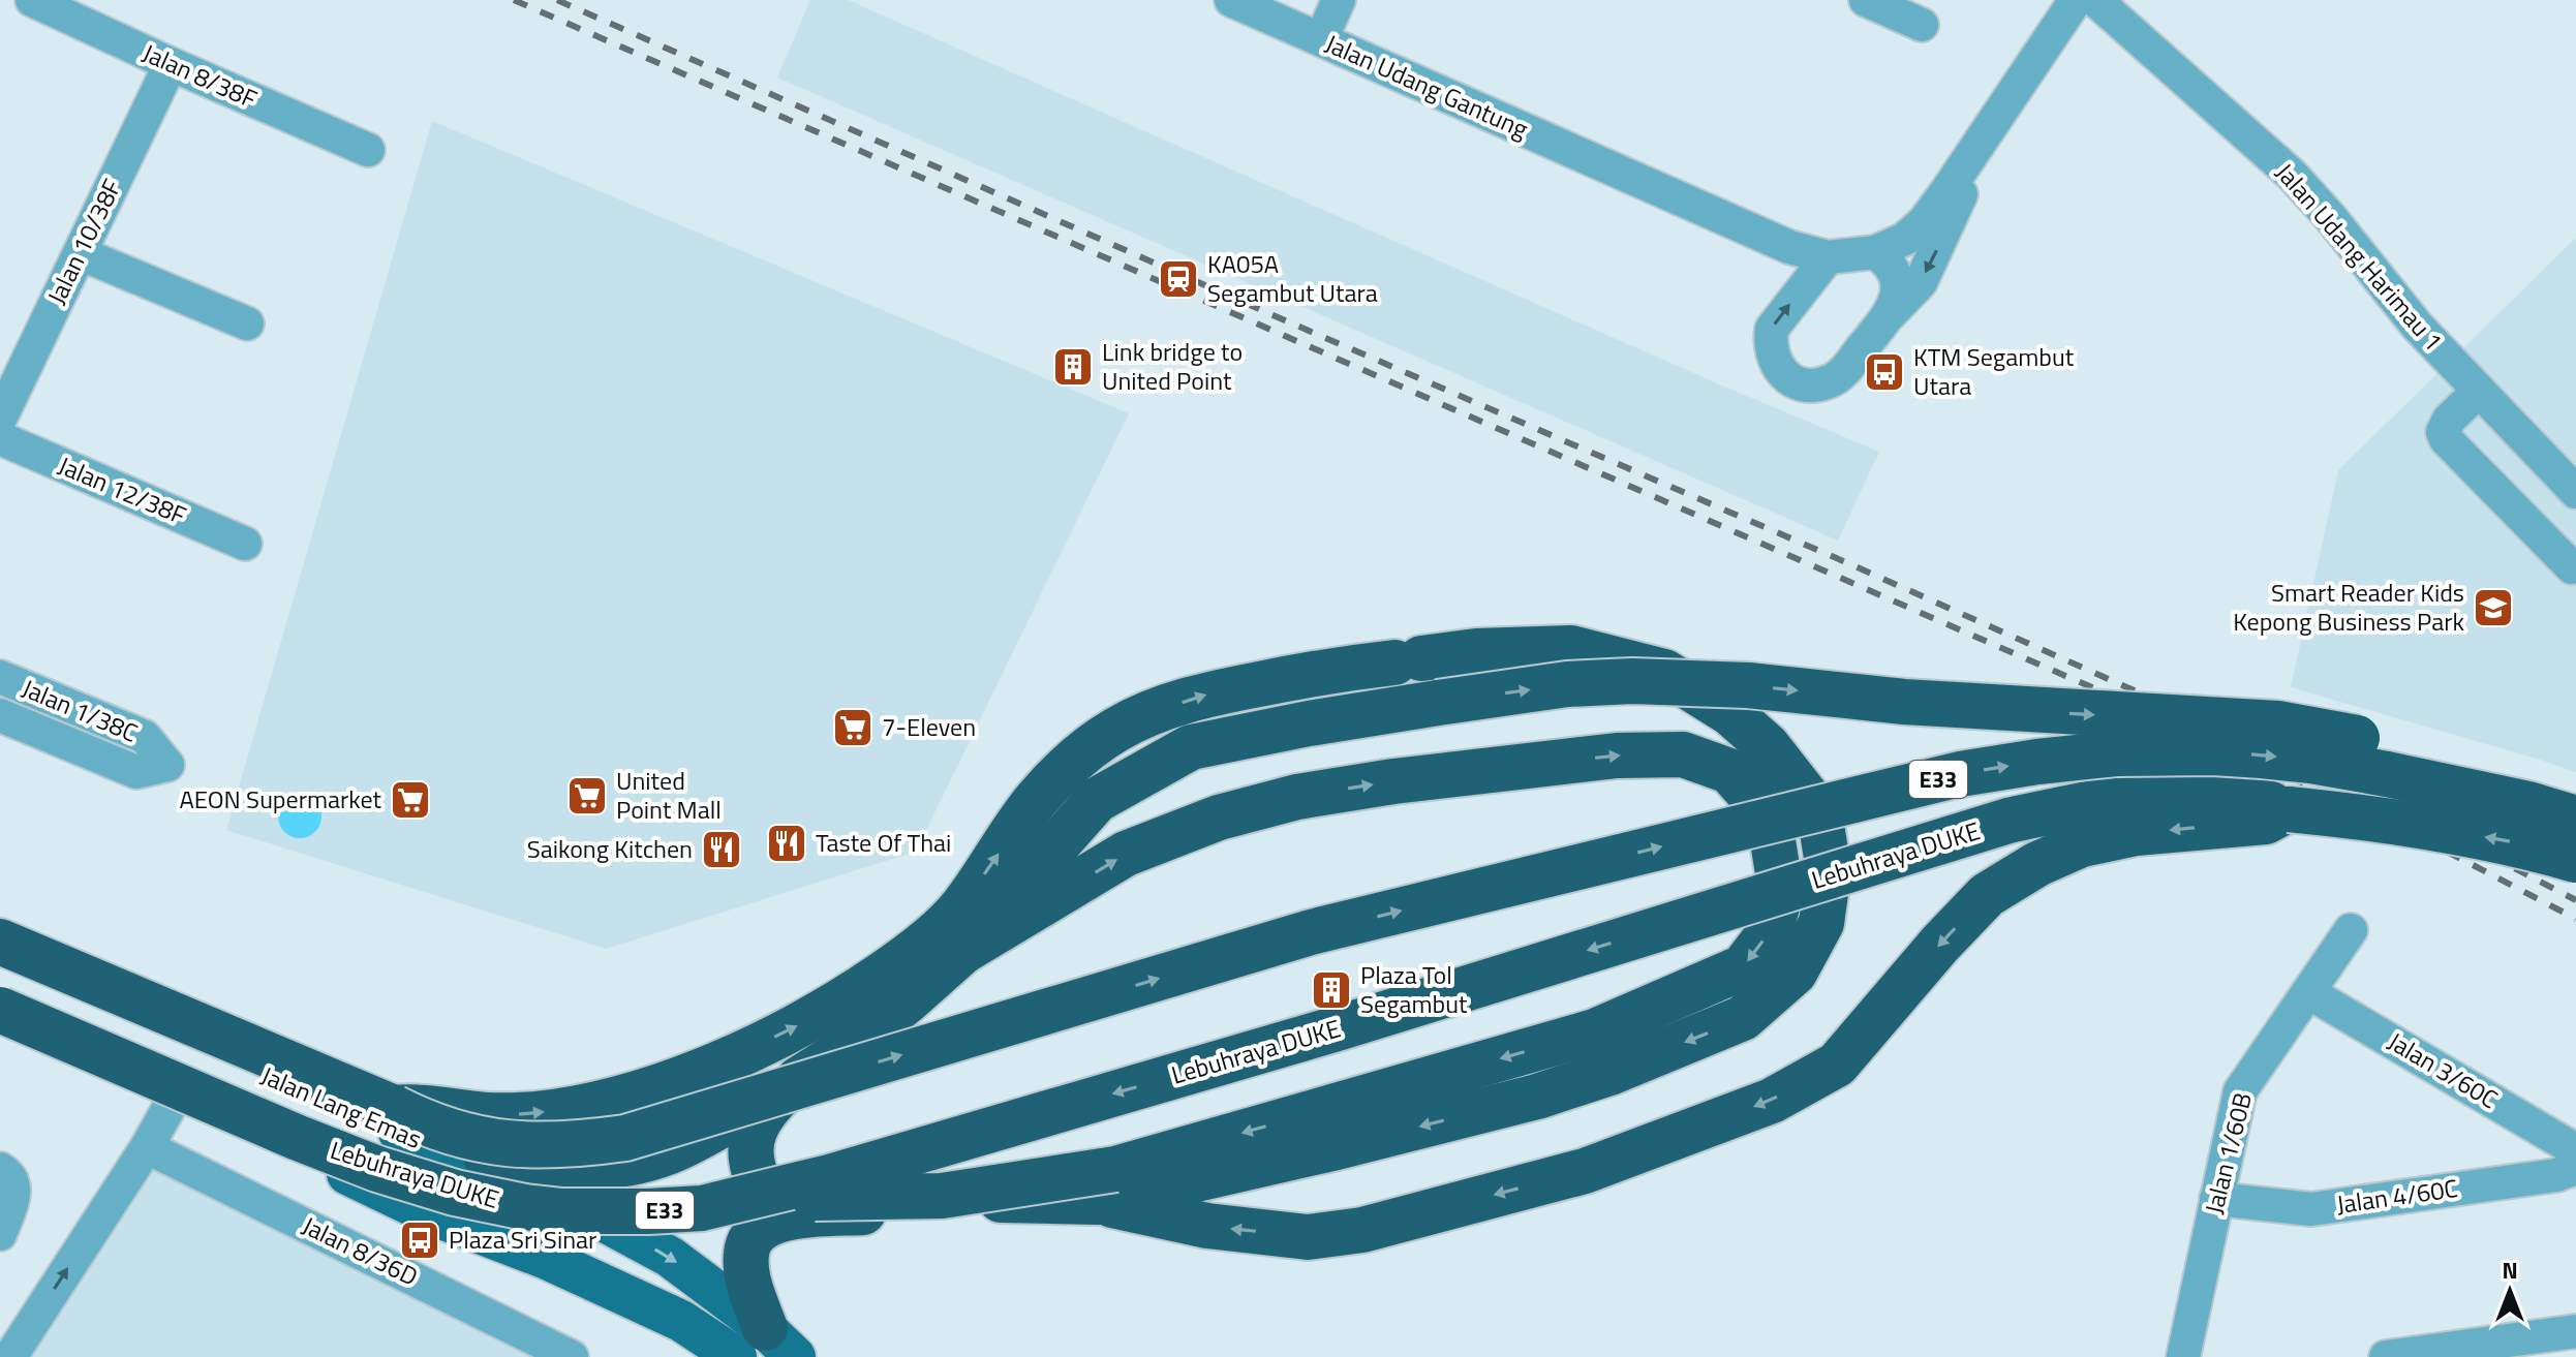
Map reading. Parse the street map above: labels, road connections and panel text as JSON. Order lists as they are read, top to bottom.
{
  "streets": {
    "highway": ["E33", "Lebuhraya DUKE"],
    "main road": ["Jalan Lang Emas"],
    "street": [
      "Jalan 8/38F",
      "Jalan Udang Gantung",
      "Jalan 10/38F",
      "Jalan Udang Harimau 1",
      "Jalan 12/38F",
      "Jalan 1/38C",
      "Jalan 3/60C",
      "Jalan 1/60B",
      "Jalan 4/60C",
      "Jalan 8/36D"
    ]
  },
  "crossings": [
    ["Jalan 8/38F", "Jalan 10/38F"],
    ["Jalan 3/60C", "Jalan 1/60B"],
    ["Jalan 1/60B", "Jalan 4/60C"]
  ],
  "places": {
    "station": ["KA05A Segambut Utara"],
    "building": ["Link bridge to United Point", "Plaza Tol Segambut"],
    "bus stop": ["KTM Segambut Utara", "Plaza Sri Sinar"],
    "school or university": ["Smart Reader Kids Kepong Business Park"],
    "supermarket": ["7-Eleven", "United Point Mall", "AEON Supermarket"],
    "restaurant": ["Taste Of Thai", "Saikong Kitchen"]
  },
  "north": "top"
}
